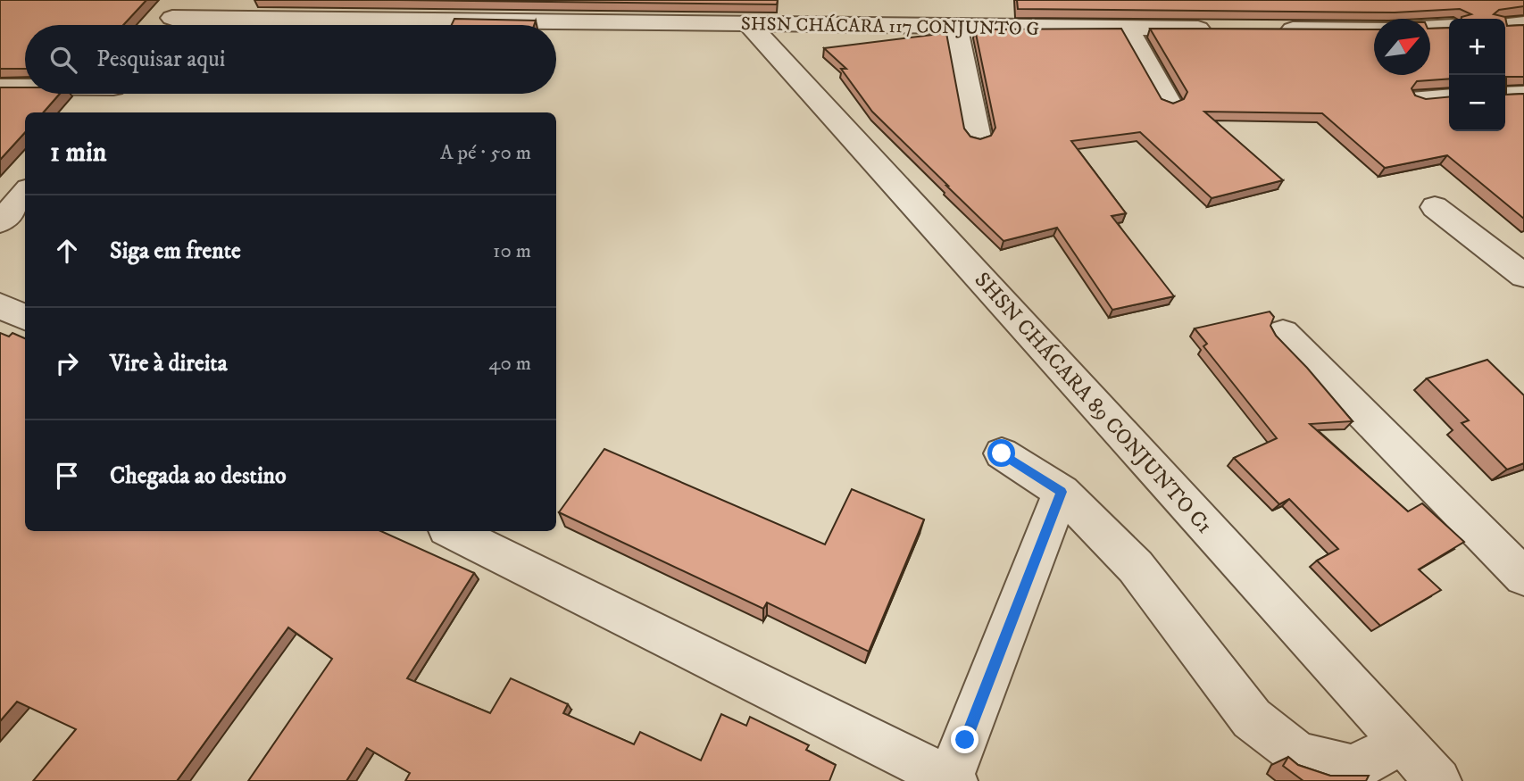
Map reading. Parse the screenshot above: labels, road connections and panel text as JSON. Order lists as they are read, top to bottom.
{
  "streets": {
    "street": ["SHSN CHÁCARA 117 CONJUNTO G", "SHSN CHÁCARA 89 CONJUNTO C1"]
  },
  "crossings": [
    ["SHSN CHÁCARA 117 CONJUNTO G", "SHSN CHÁCARA 89 CONJUNTO C1"]
  ],
  "north": "top right",
  "page": {
    "map_buttons": ["+", "−"],
    "search": "Pesquisar aqui",
    "heading": ["1 min", "A pé · 50 m"],
    "list": [
      ["Siga em frente", "10 m"],
      ["Vire à direita", "40 m"],
      "Chegada ao destino"
    ]
  }
}
